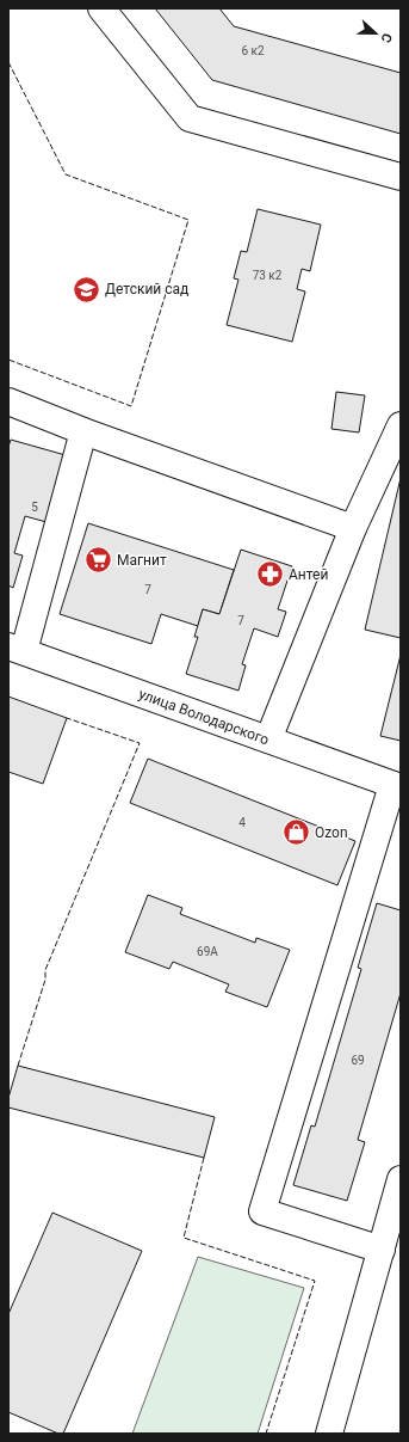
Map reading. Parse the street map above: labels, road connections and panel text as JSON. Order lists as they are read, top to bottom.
{
  "streets": {
    "street": ["улица Володарского"]
  },
  "places": {
    "school or university": ["Детский сад"],
    "supermarket": ["Магнит"],
    "pharmacy": ["Антей"],
    "shop": ["Ozon"]
  },
  "house_numbers": [
    "6 к2",
    "73 к2",
    "5",
    "7",
    "7",
    "4",
    "69А",
    "69"
  ],
  "north": "right"
}
